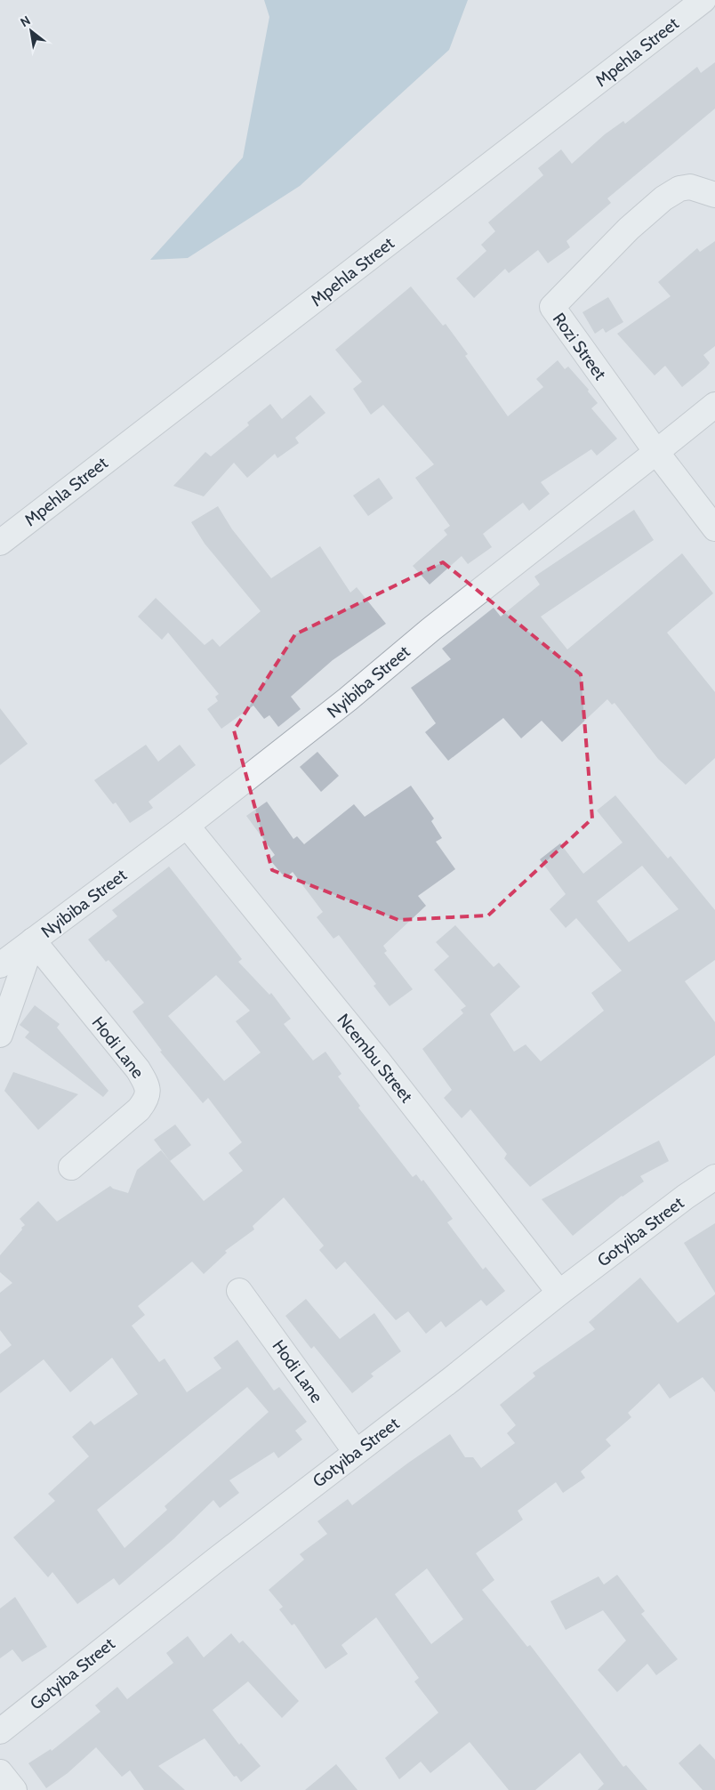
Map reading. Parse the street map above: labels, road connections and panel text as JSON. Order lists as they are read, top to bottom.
{
  "streets": {
    "street": [
      "Mpehla Street",
      "Rozi Street",
      "Nyibiba Street",
      "Hodi Lane",
      "Ncembu Street",
      "Gotyiba Street"
    ]
  },
  "crossings": [
    ["Rozi Street", "Nyibiba Street"],
    ["Nyibiba Street", "Hodi Lane"],
    ["Nyibiba Street", "Ncembu Street"],
    ["Hodi Lane", "Gotyiba Street"],
    ["Ncembu Street", "Gotyiba Street"]
  ],
  "north": "top left"
}
